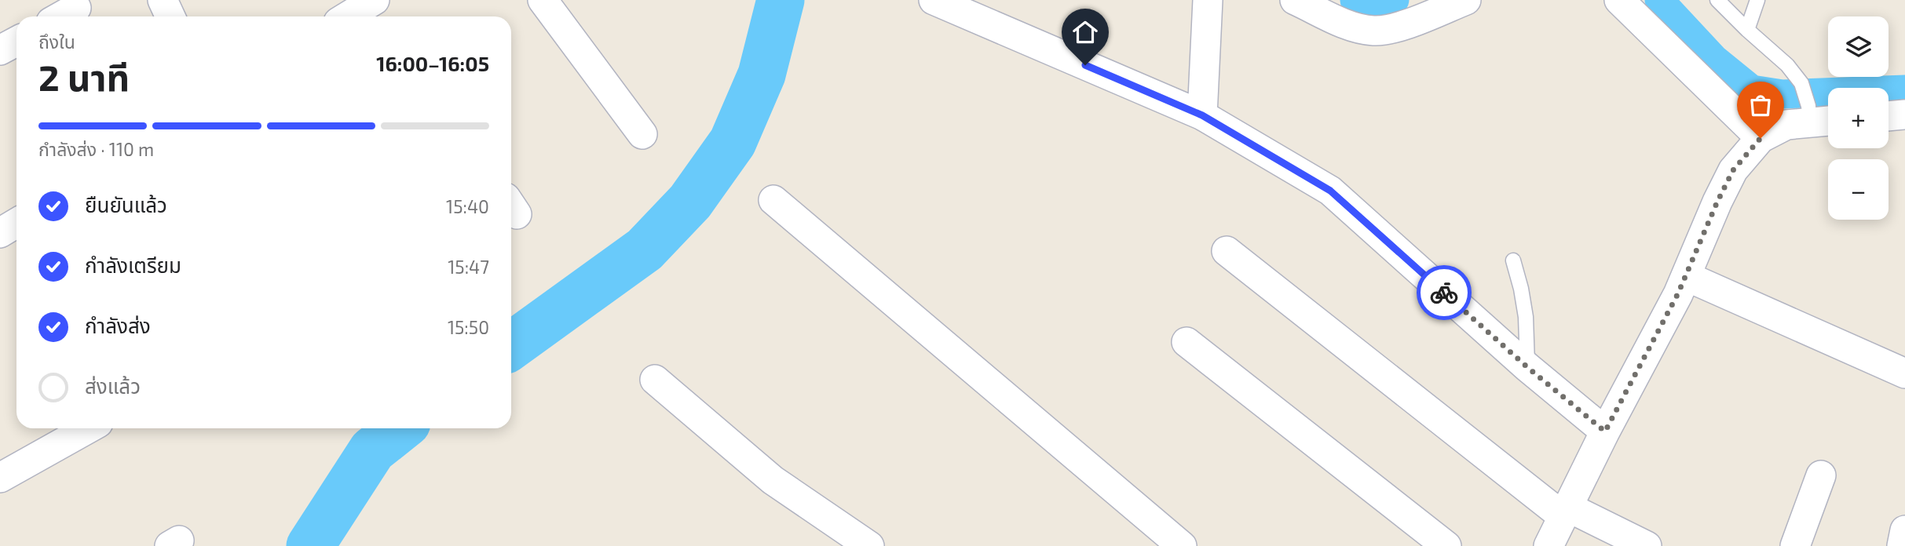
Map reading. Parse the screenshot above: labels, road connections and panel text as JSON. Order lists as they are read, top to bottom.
{
  "page": {
    "map_buttons": ["+", "−"],
    "heading": ["2 นาที", "ถึงใน", "16:00–16:05"],
    "bar": "กำลังส่ง · 110 m",
    "list": [
      ["ยืนยันแล้ว", "15:40"],
      ["กำลังเตรียม", "15:47"],
      ["กำลังส่ง", "15:50"],
      "ส่งแล้ว"
    ]
  }
}
